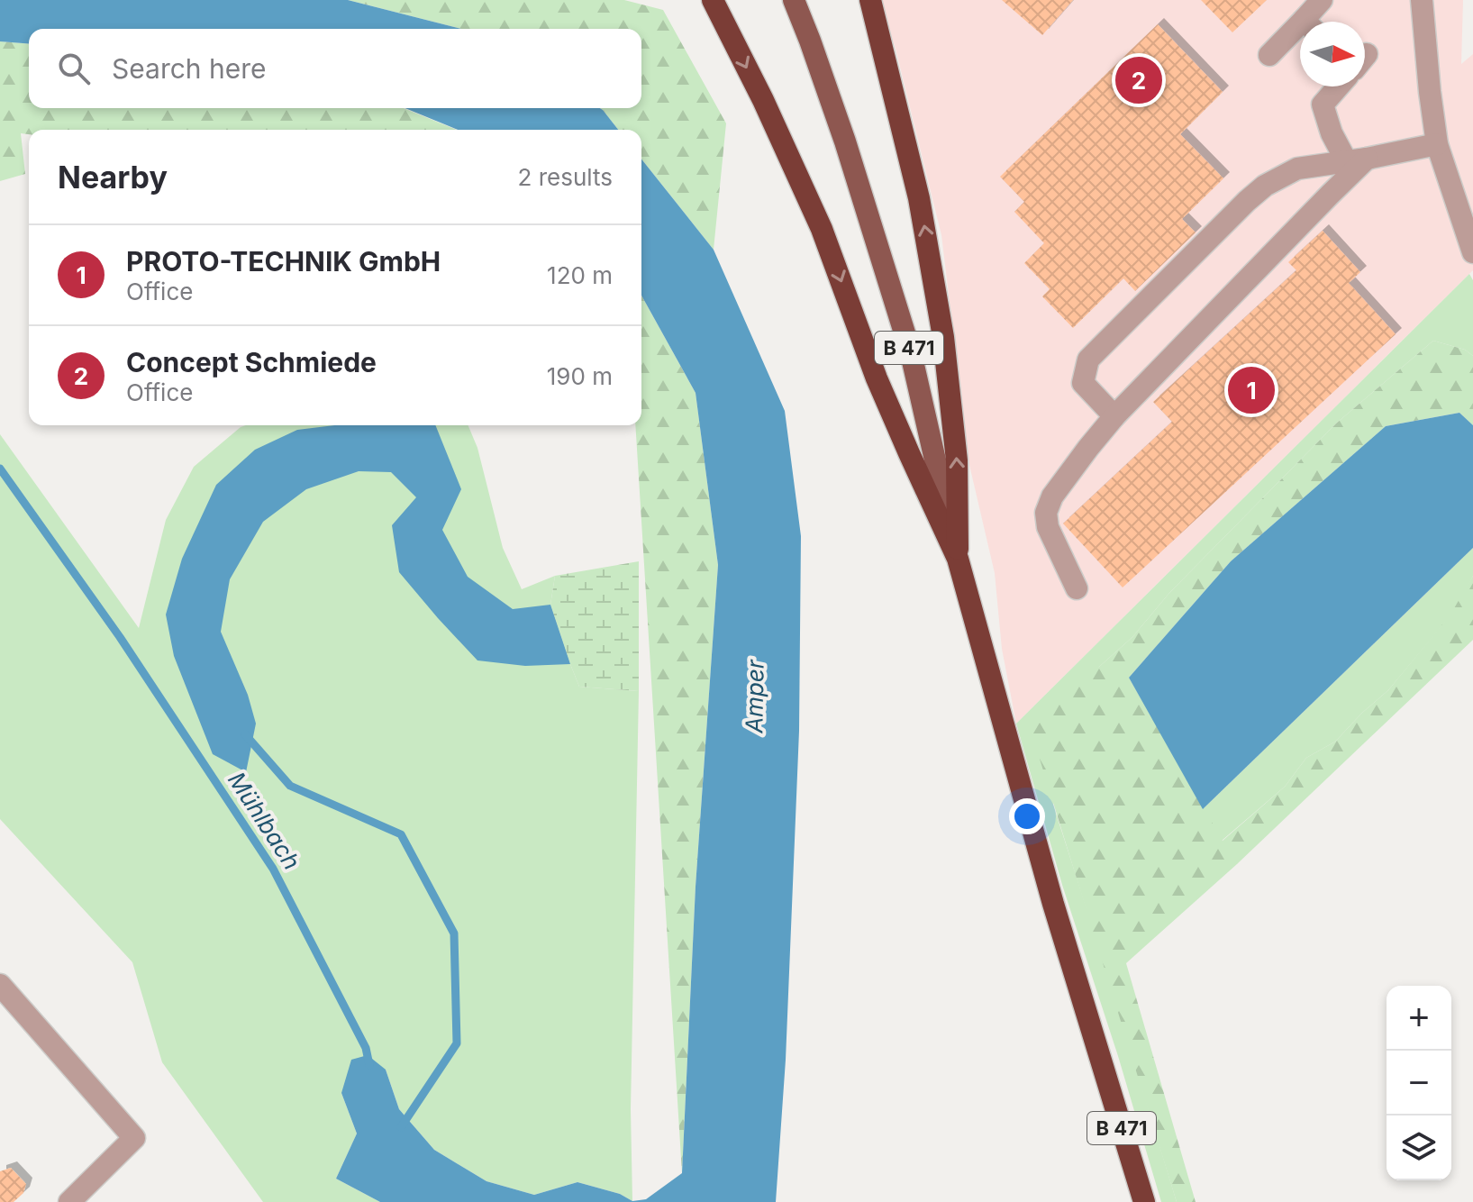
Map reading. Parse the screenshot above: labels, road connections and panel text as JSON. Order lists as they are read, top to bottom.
{
  "streets": {
    "highway": ["B 471"]
  },
  "water": ["Amper", "Mühlbach"],
  "north": "right",
  "page": {
    "search": "Search here",
    "pins": ["2", "1"],
    "heading": ["Nearby", "2 results"],
    "list": [
      {
        "mark": "1",
        "name": "PROTO-TECHNIK GmbH",
        "note": "Office",
        "value": "120 m"
      },
      {
        "mark": "2",
        "name": "Concept Schmiede",
        "note": "Office",
        "value": "190 m"
      }
    ],
    "map_buttons": ["+", "−"]
  }
}
